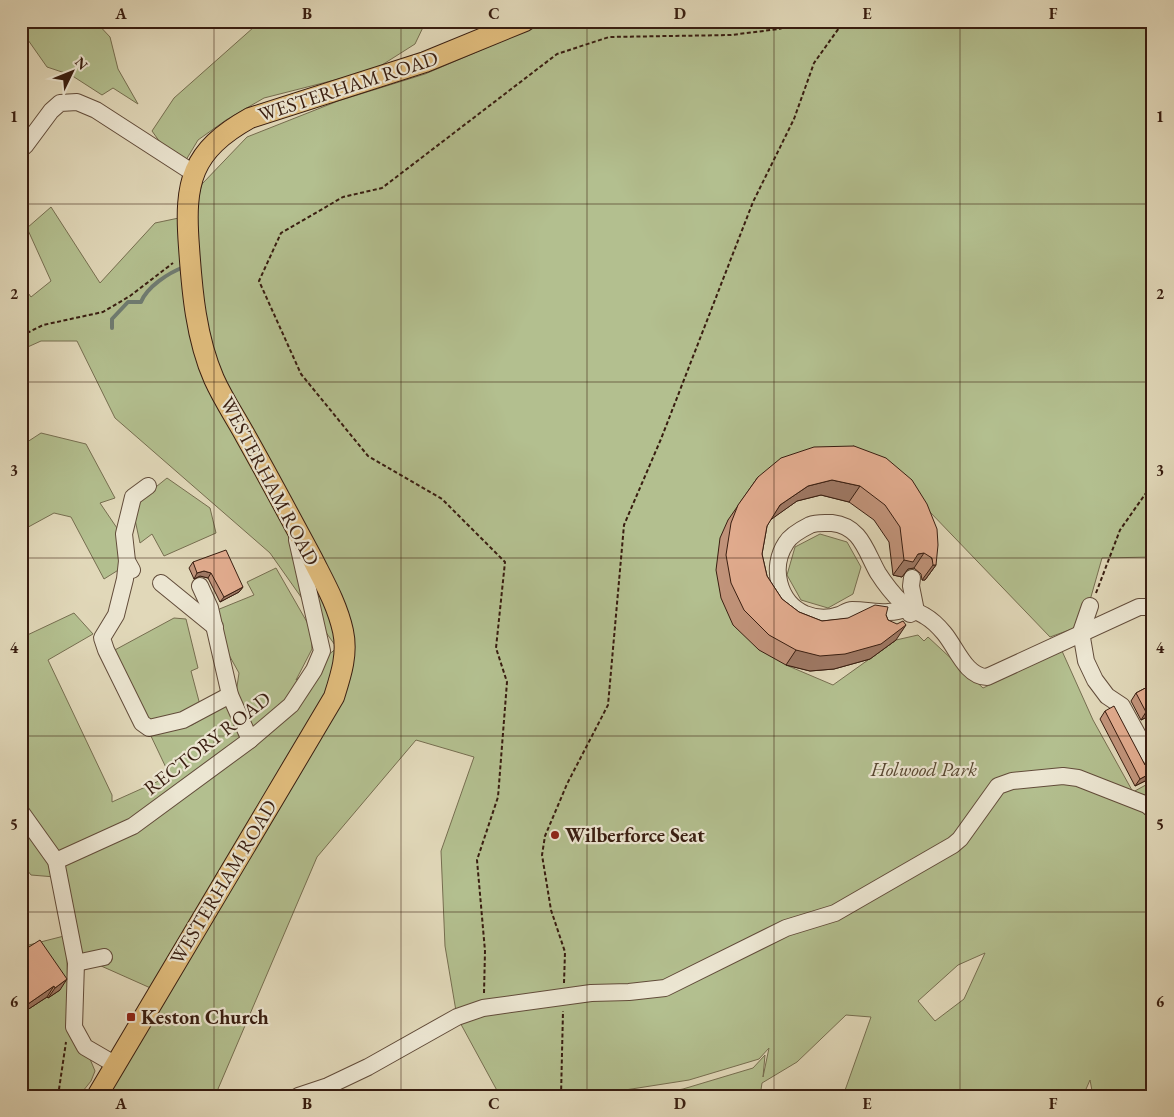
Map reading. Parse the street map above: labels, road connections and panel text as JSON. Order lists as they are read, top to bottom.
{
  "streets": {
    "main road": ["WESTERHAM ROAD"],
    "street": ["RECTORY ROAD"]
  },
  "crossings": [
    ["WESTERHAM ROAD", "RECTORY ROAD"]
  ],
  "parks": ["Holwood Park"],
  "places": {
    "other": ["Wilberforce Seat"],
    "transit": ["Keston Church"]
  },
  "north": "top right",
  "grid": {
    "columns": [
      "A",
      "B",
      "C",
      "D",
      "E",
      "F"
    ],
    "rows": [
      "1",
      "2",
      "3",
      "4",
      "5",
      "6"
    ]
  }
}
